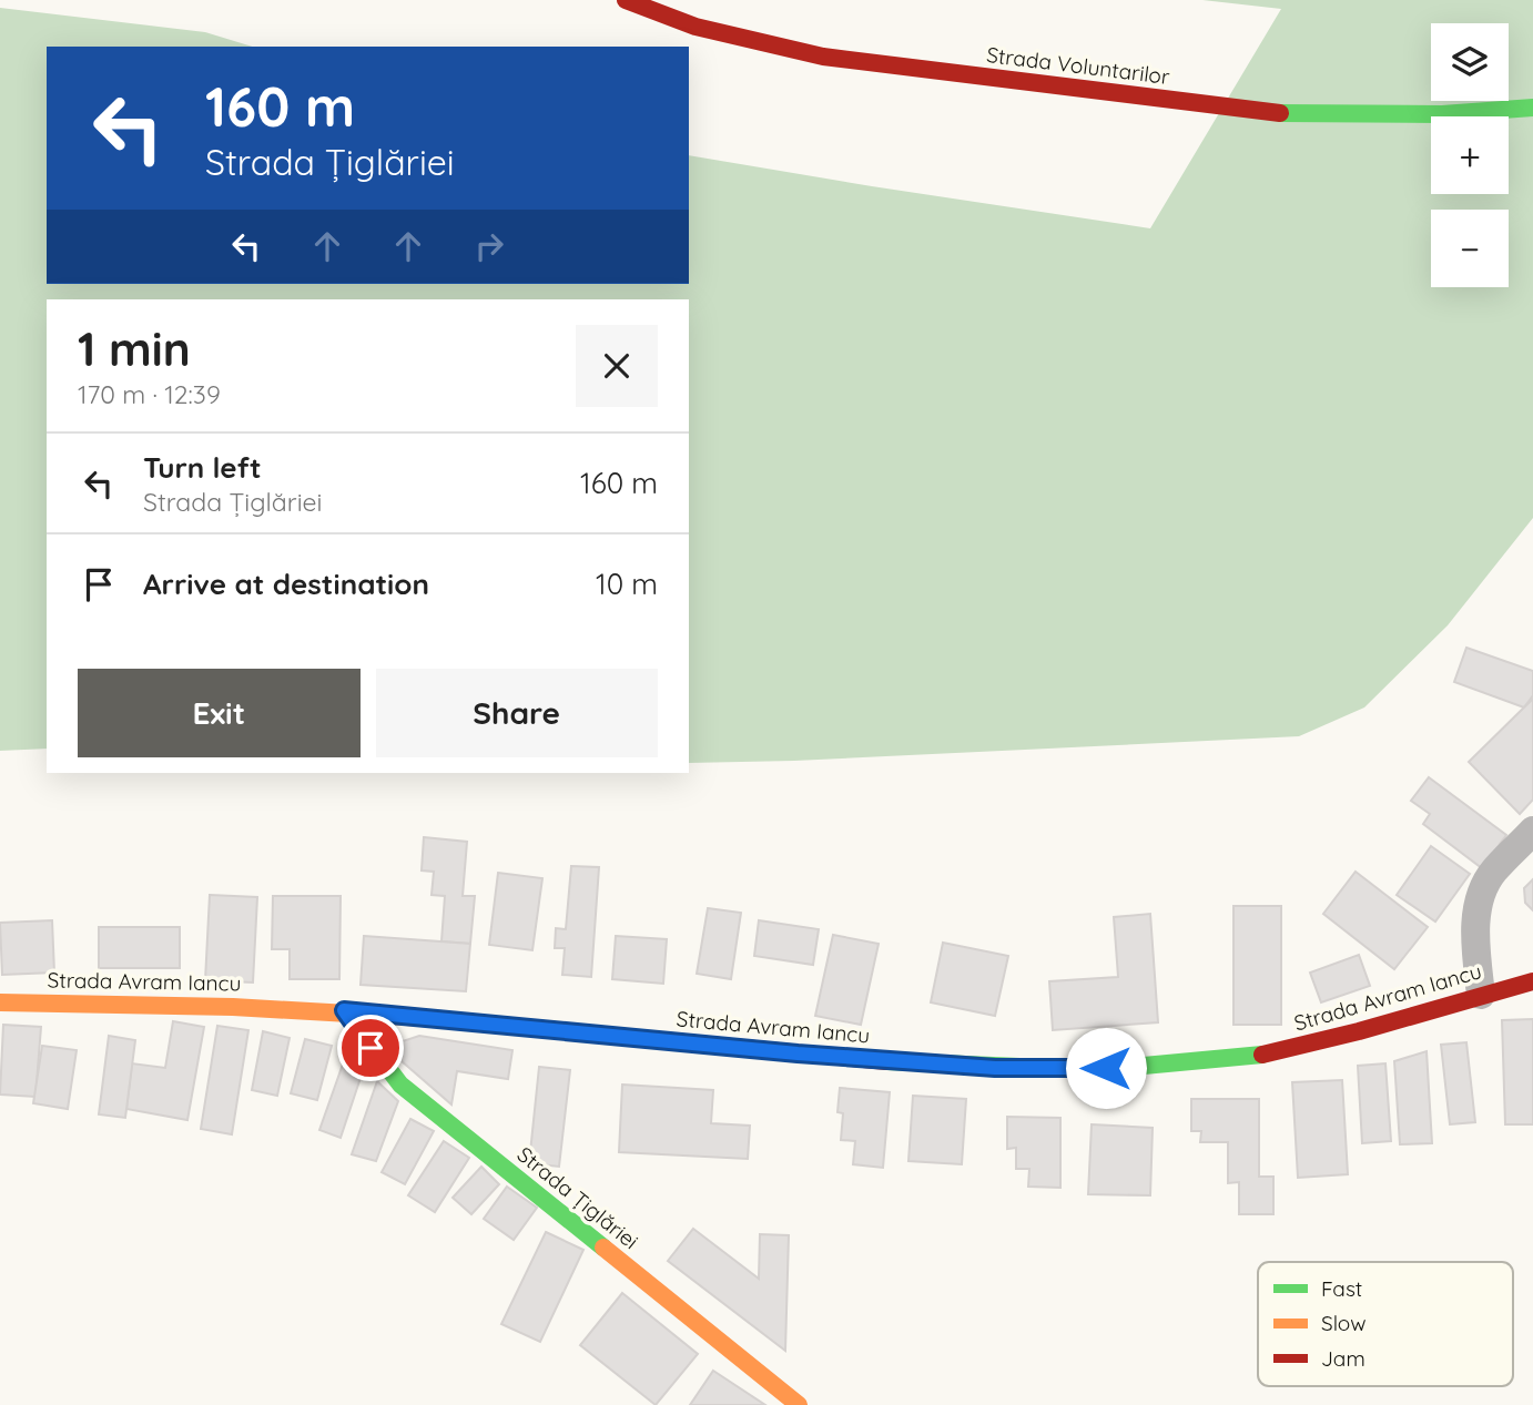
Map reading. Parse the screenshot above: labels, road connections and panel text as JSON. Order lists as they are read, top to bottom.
{
  "streets": {
    "main road": ["Strada Voluntarilor", "Strada Avram Iancu", "Strada Țiglăriei"]
  },
  "crossings": [
    ["Strada Avram Iancu", "Strada Țiglăriei"]
  ],
  "legend": ["Fast", "Slow", "Jam"],
  "page": {
    "map_buttons": ["+", "−"],
    "turn": ["160 m", "Strada Țiglăriei"],
    "heading": ["1 min", "170 m · 12:39"],
    "list": [
      {
        "name": "Turn left",
        "note": "Strada Țiglăriei",
        "value": "160 m"
      },
      {
        "name": "Arrive at destination",
        "value": "10 m"
      }
    ],
    "buttons": ["Exit", "Share"]
  }
}
